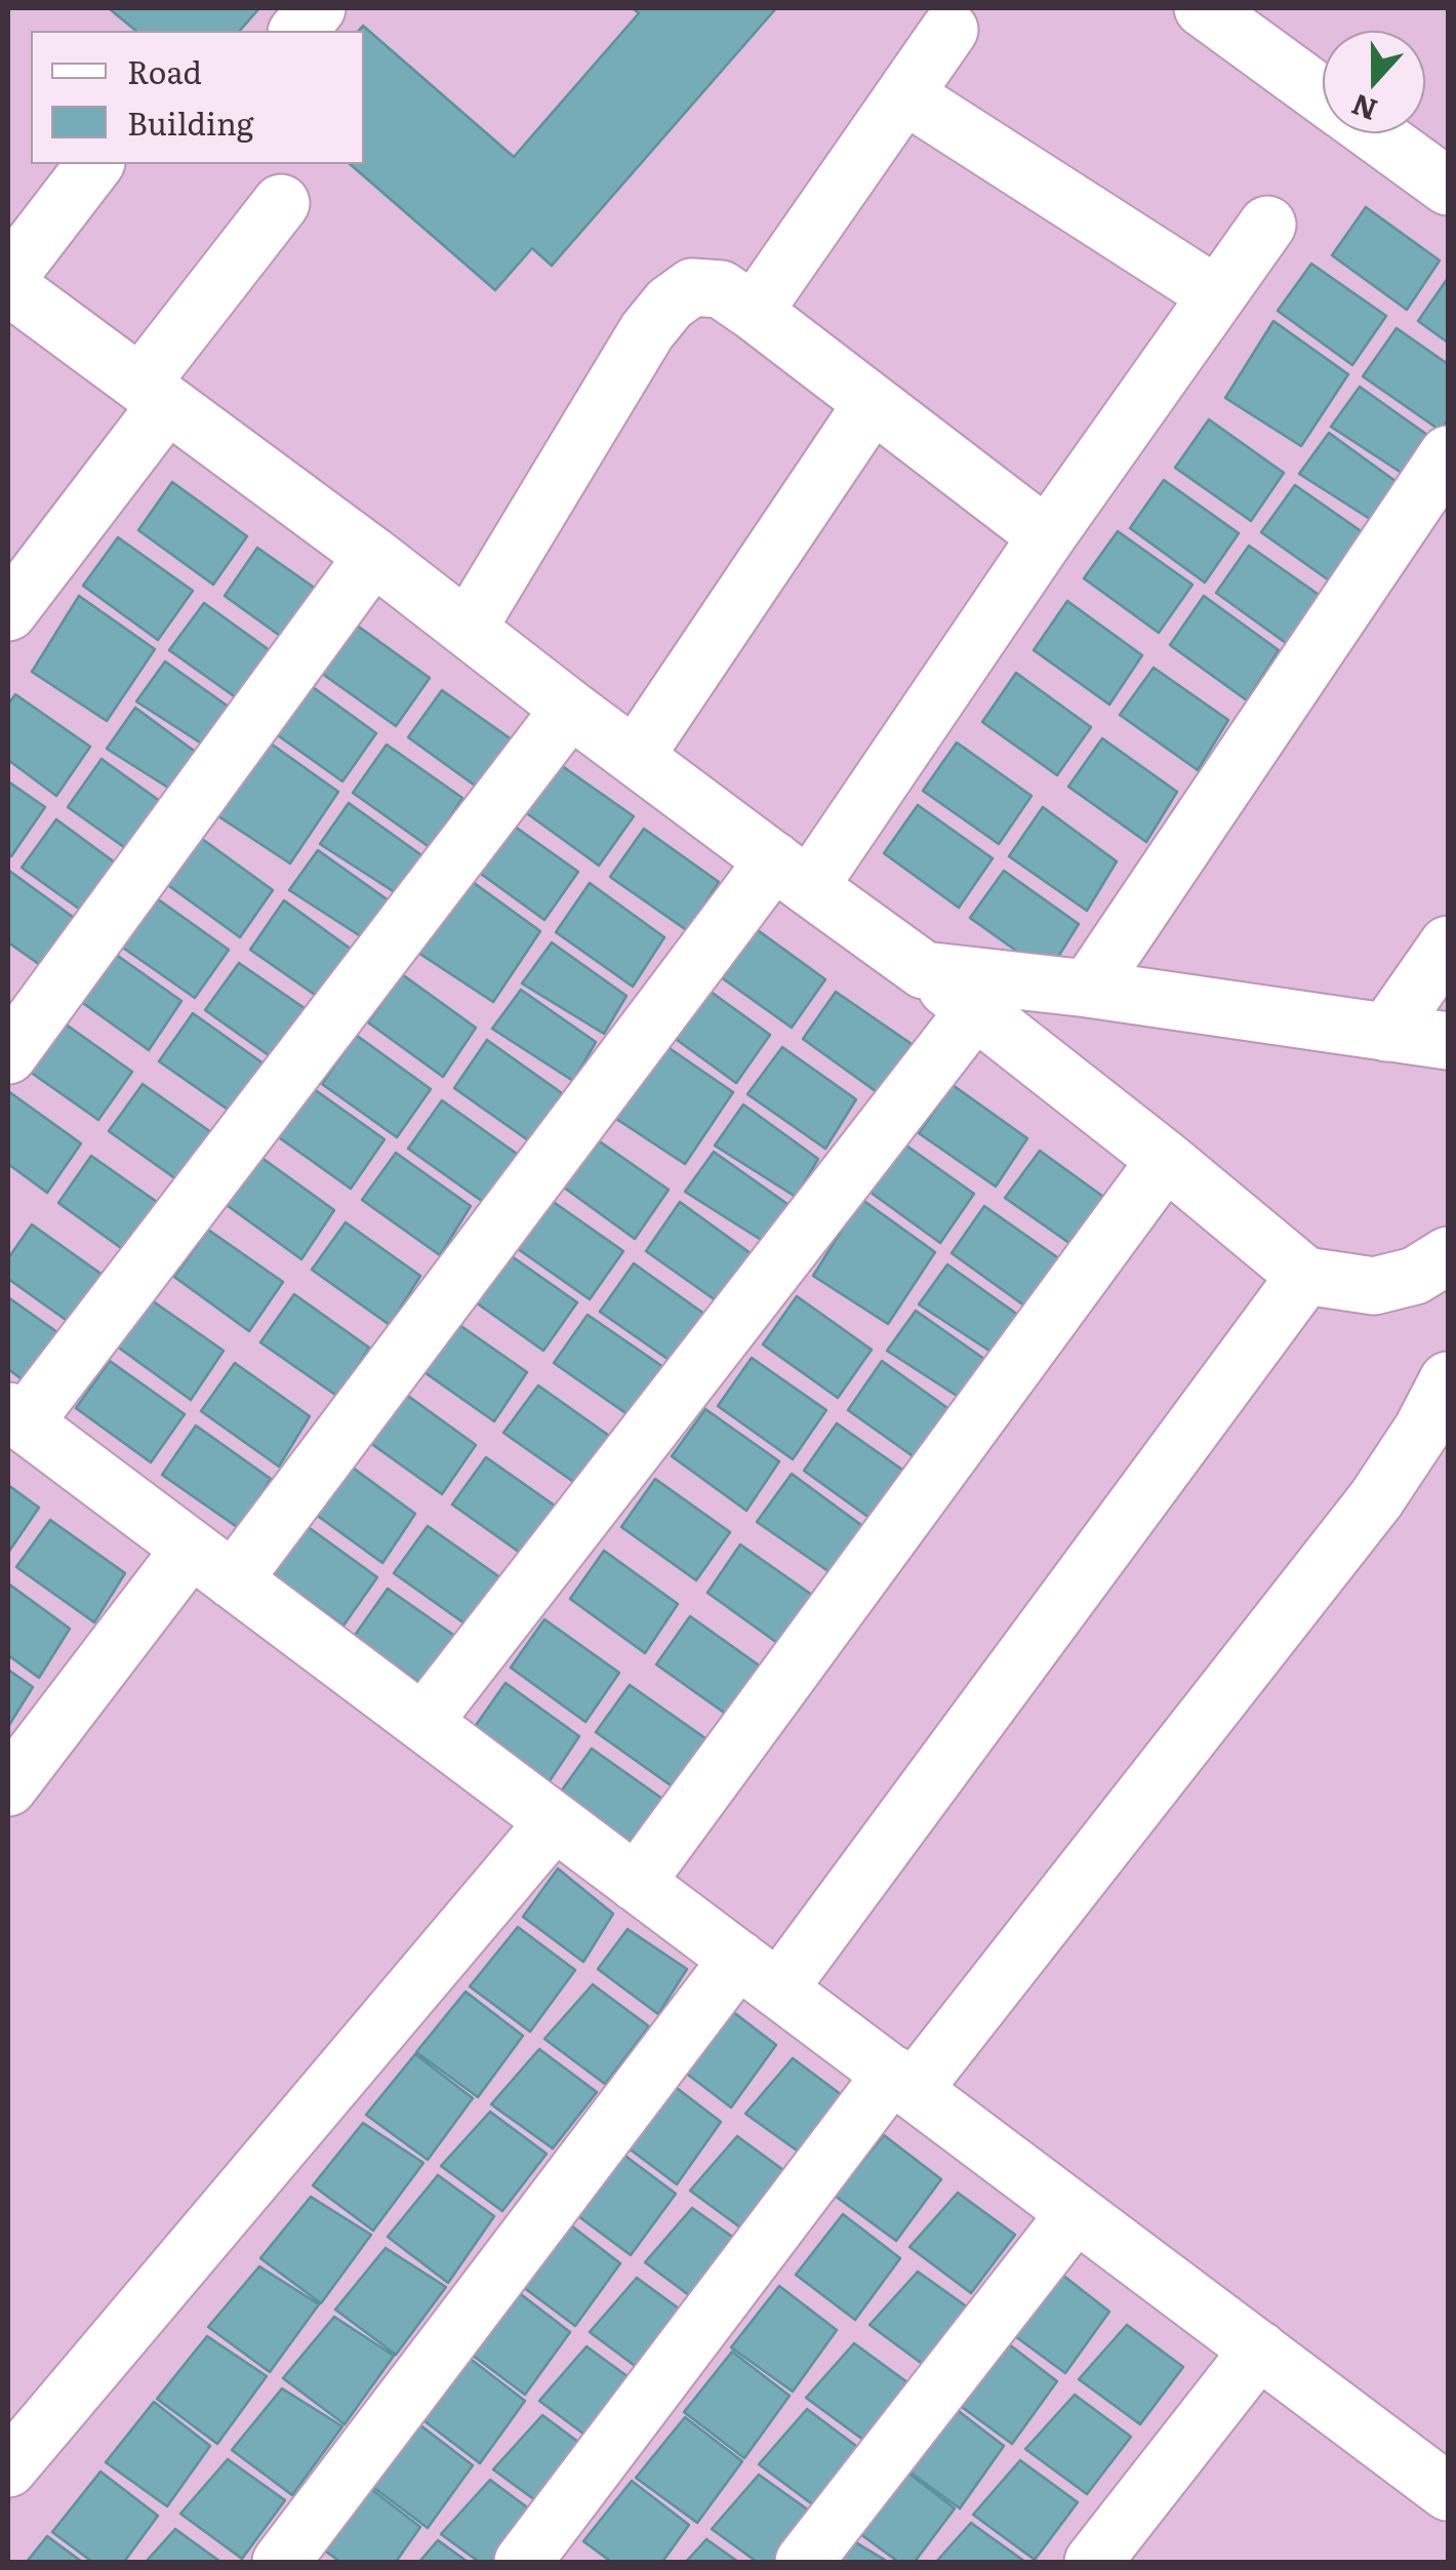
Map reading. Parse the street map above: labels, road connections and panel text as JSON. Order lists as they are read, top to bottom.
{
  "legend": ["Road", "Building"],
  "north": "bottom"
}
